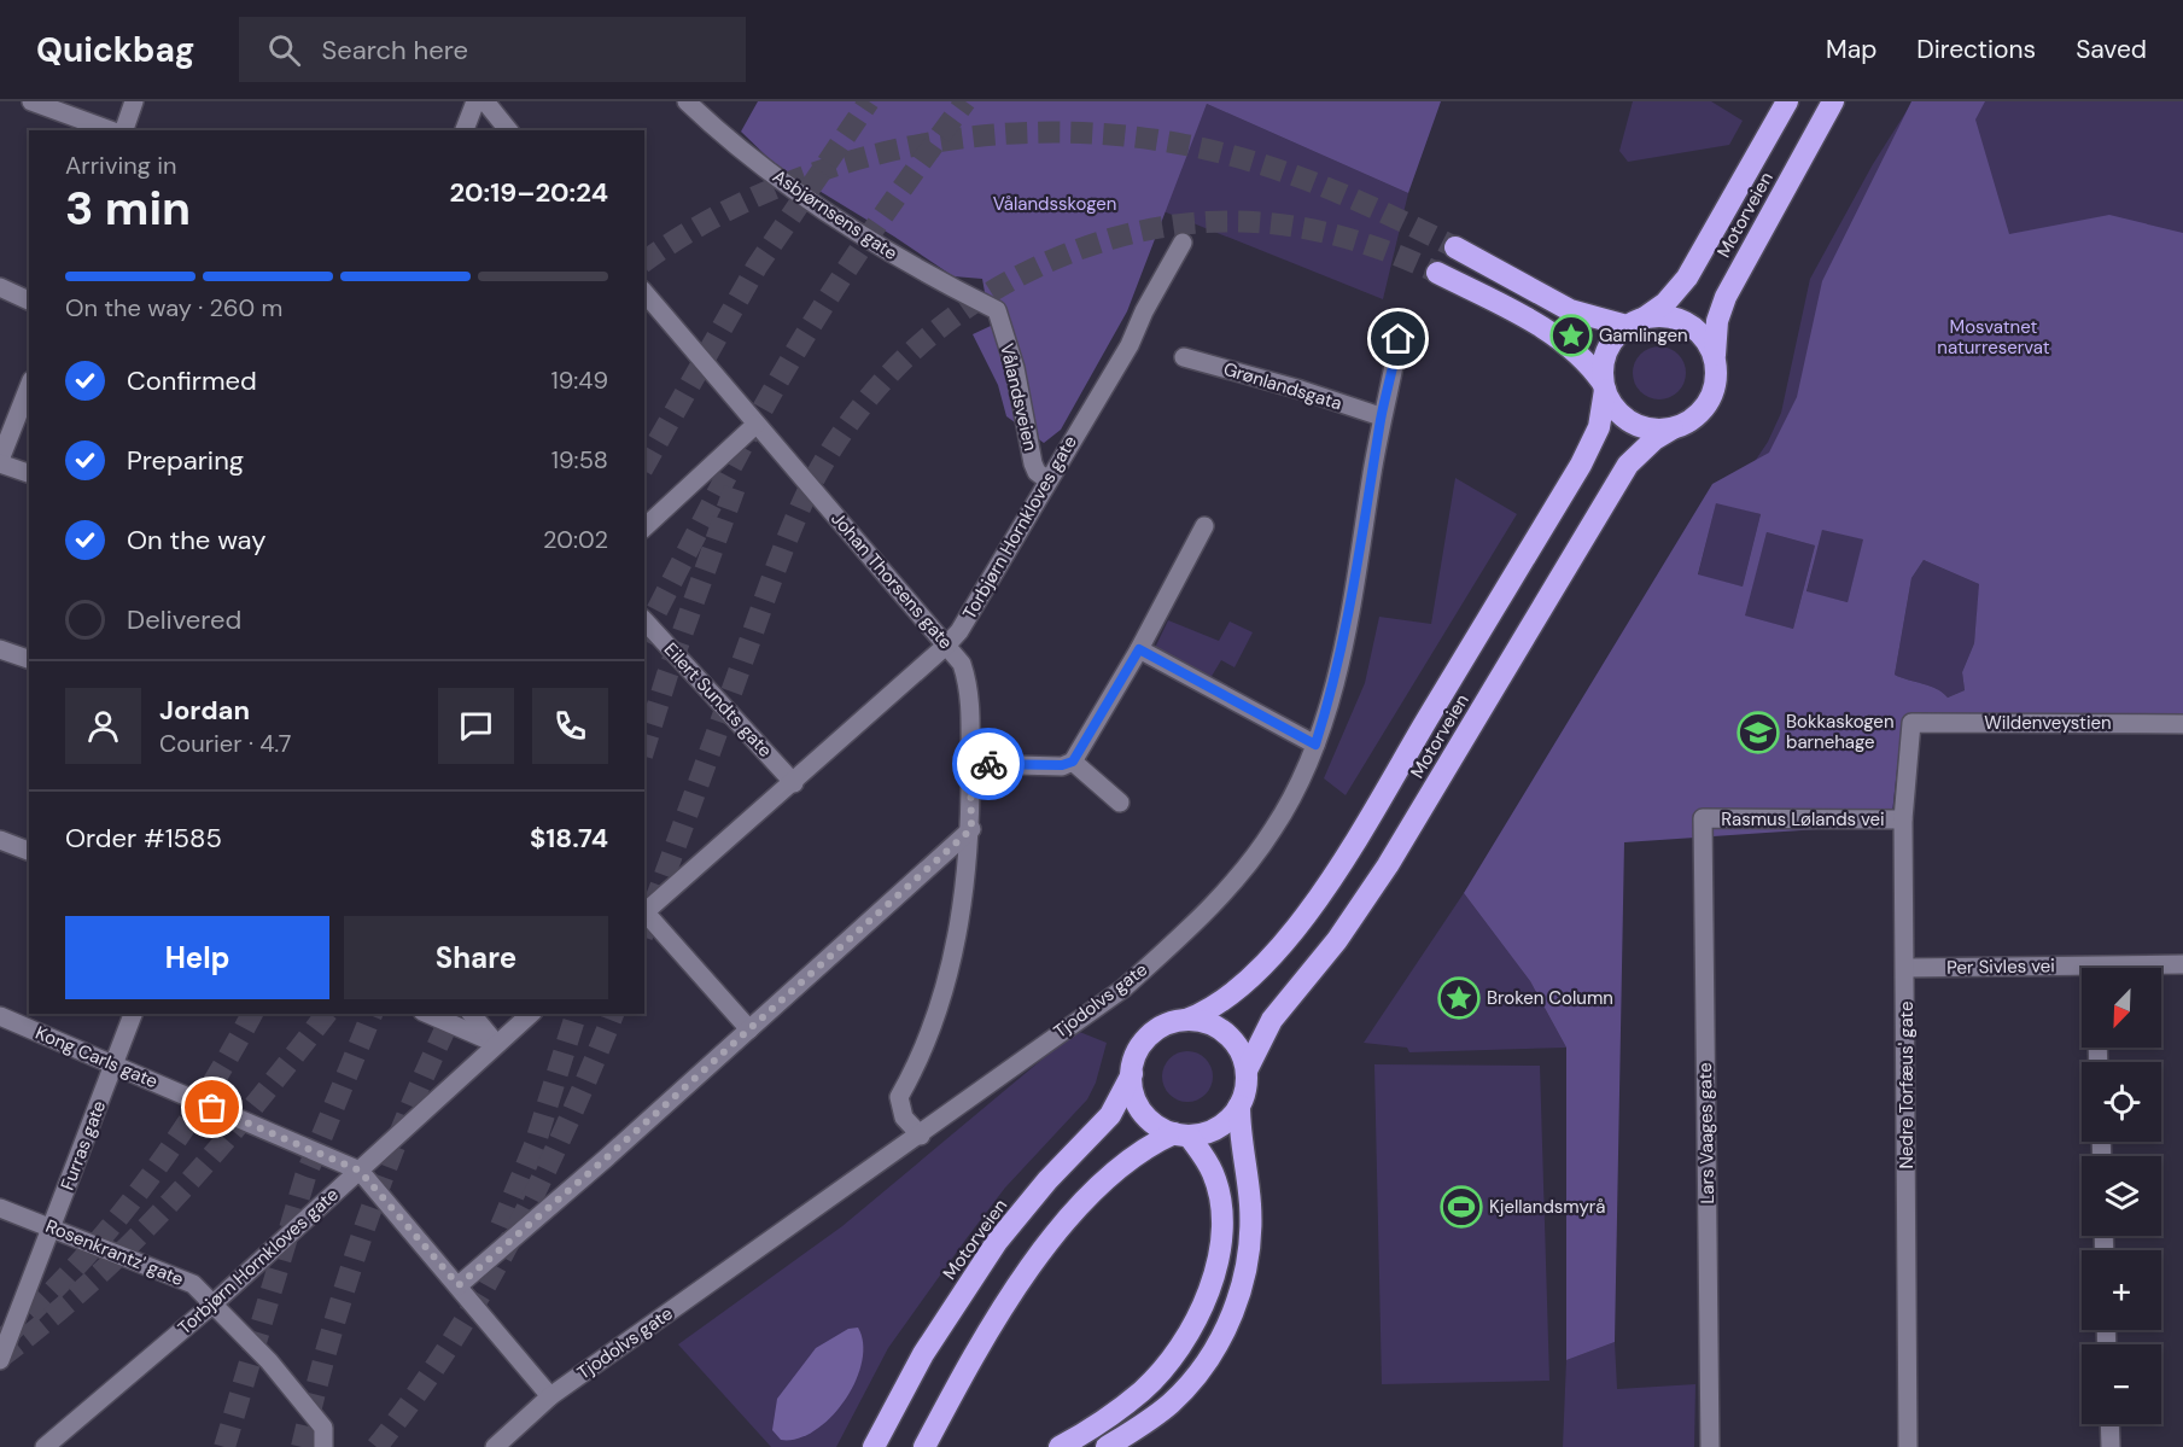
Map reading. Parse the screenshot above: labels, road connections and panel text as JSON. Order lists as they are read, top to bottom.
{
  "streets": {
    "highway": ["Motorveien"],
    "street": [
      "Asbjørnsens gate",
      "Grønlandsgata",
      "Vålandsveien",
      "Torbjørn Hornkloves gate",
      "Johan Thorsens gate",
      "Eilert Sundts gate",
      "Wildenveystien",
      "Rasmus Lølands vei",
      "Per Sivles vei",
      "Tjodolvs gate",
      "Kong Carls gate",
      "Nedre Torfæus' gate",
      "Lars Vaages gate",
      "Furras gate",
      "Rosenkrantz' gate"
    ]
  },
  "crossings": [
    ["Asbjørnsens gate", "Vålandsveien"],
    ["Grønlandsgata", "Tjodolvs gate"],
    ["Vålandsveien", "Torbjørn Hornkloves gate"],
    ["Torbjørn Hornkloves gate", "Johan Thorsens gate"],
    ["Torbjørn Hornkloves gate", "Eilert Sundts gate"],
    ["Torbjørn Hornkloves gate", "Kong Carls gate"],
    ["Torbjørn Hornkloves gate", "Rosenkrantz' gate"],
    ["Johan Thorsens gate", "Tjodolvs gate"],
    ["Wildenveystien", "Nedre Torfæus' gate"],
    ["Rasmus Lølands vei", "Nedre Torfæus' gate"],
    ["Rasmus Lølands vei", "Lars Vaages gate"],
    ["Per Sivles vei", "Nedre Torfæus' gate"],
    ["Tjodolvs gate", "Kong Carls gate"],
    ["Kong Carls gate", "Furras gate"],
    ["Furras gate", "Rosenkrantz' gate"]
  ],
  "parks": ["Vålandsskogen", "Mosvatnet naturreservat"],
  "places": {
    "place": ["Gamlingen", "Broken Column"],
    "school or university": ["Bokkaskogen barnehage"],
    "sports": ["Kjellandsmyrå"]
  },
  "north": "bottom left",
  "page": {
    "header": "Quickbag",
    "search": "Search here",
    "nav": ["Map", "Directions", "Saved"],
    "heading": ["3 min", "Arriving in", "20:19–20:24"],
    "panel": [
      "Jordan",
      "Courier · 4.7",
      "Order #1585",
      "$18.74"
    ],
    "bar": "On the way · 260 m",
    "list": [
      ["Confirmed", "19:49"],
      ["Preparing", "19:58"],
      ["On the way", "20:02"],
      "Delivered"
    ],
    "buttons": ["Help", "Share"],
    "map_buttons": ["+", "−"]
  }
}
